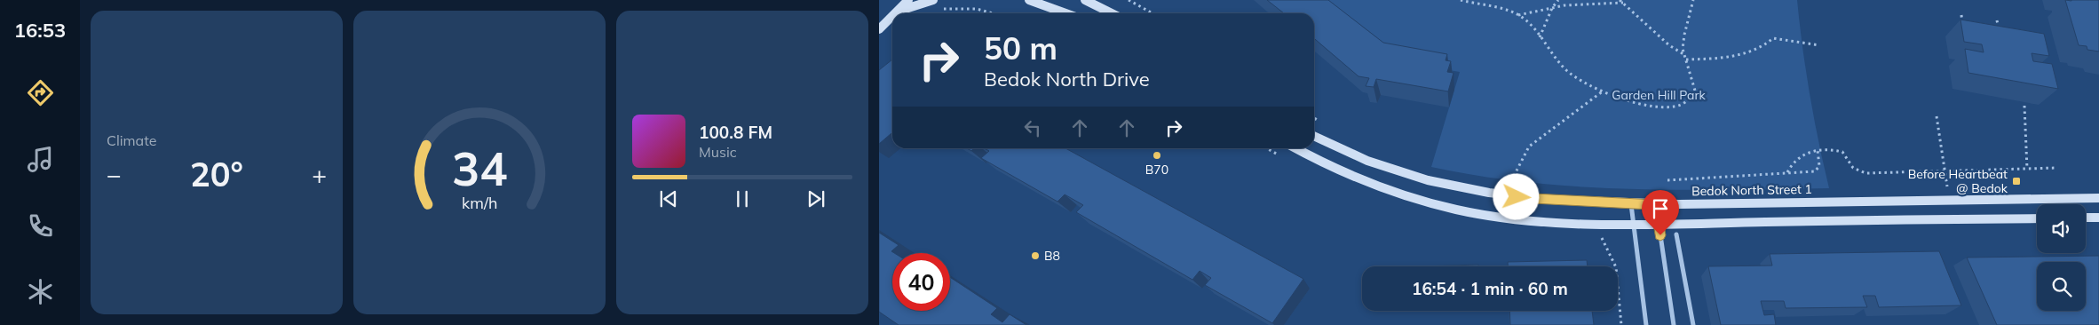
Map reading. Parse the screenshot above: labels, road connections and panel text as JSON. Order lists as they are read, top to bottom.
{
  "streets": {
    "street": ["Bedok North Street 1"]
  },
  "parks": ["Garden Hill Park"],
  "places": {
    "other": ["B70", "B8"],
    "transit": ["Before Heartbeat @ Bedok"]
  },
  "page": {
    "tabs": "16:53",
    "tile": "Climate",
    "turn": ["50 m", "Bedok North Drive"],
    "song": ["100.8 FM", "Music"],
    "heat": ["−", "20°", "+"],
    "limit": "40",
    "trip": "16:54 · 1 min · 60 m",
    "gauge": ["34", "km/h"]
  }
}
